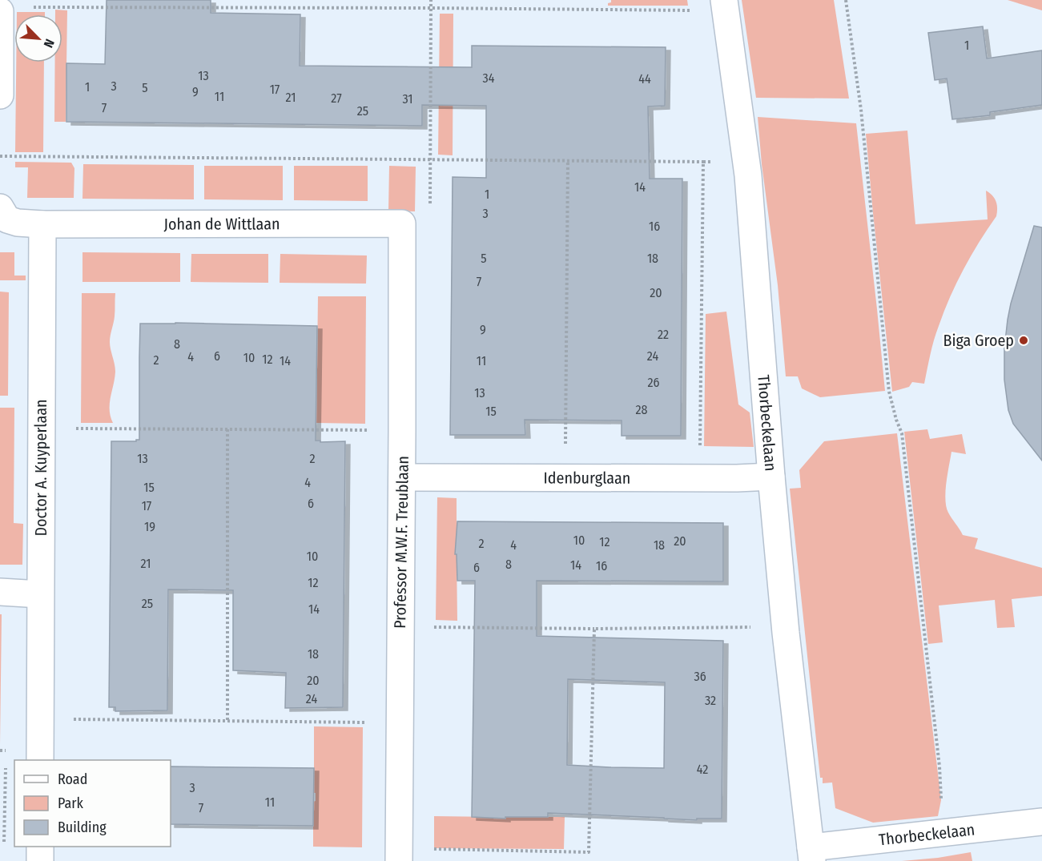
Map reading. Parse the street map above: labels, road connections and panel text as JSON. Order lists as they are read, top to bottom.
{
  "streets": {
    "street": [
      "Johan de Wittlaan",
      "Thorbeckelaan",
      "Doctor A. Kuyperlaan",
      "Idenburglaan",
      "Professor M.W.F. Treublaan"
    ]
  },
  "crossings": [
    ["Johan de Wittlaan", "Doctor A. Kuyperlaan"],
    ["Johan de Wittlaan", "Professor M.W.F. Treublaan"],
    ["Thorbeckelaan", "Idenburglaan"],
    ["Idenburglaan", "Professor M.W.F. Treublaan"]
  ],
  "places": ["Biga Groep"],
  "house_numbers": [
    "1",
    "13",
    "34",
    "44",
    "3",
    "1",
    "5",
    "17",
    "9",
    "11",
    "21",
    "27",
    "31",
    "7",
    "25",
    "14",
    "1",
    "3",
    "16",
    "5",
    "18",
    "7",
    "20",
    "9",
    "22",
    "8",
    "6",
    "24",
    "4",
    "10",
    "12",
    "2",
    "14",
    "11",
    "26",
    "13",
    "28",
    "15",
    "13",
    "2",
    "4",
    "15",
    "6",
    "17",
    "19",
    "10",
    "20",
    "12",
    "2",
    "4",
    "18",
    "10",
    "21",
    "8",
    "14",
    "16",
    "6",
    "12",
    "25",
    "14",
    "18",
    "36",
    "20",
    "24",
    "32",
    "42",
    "3",
    "11",
    "7"
  ],
  "legend": ["Road", "Park", "Building"],
  "north": "bottom right"
}
